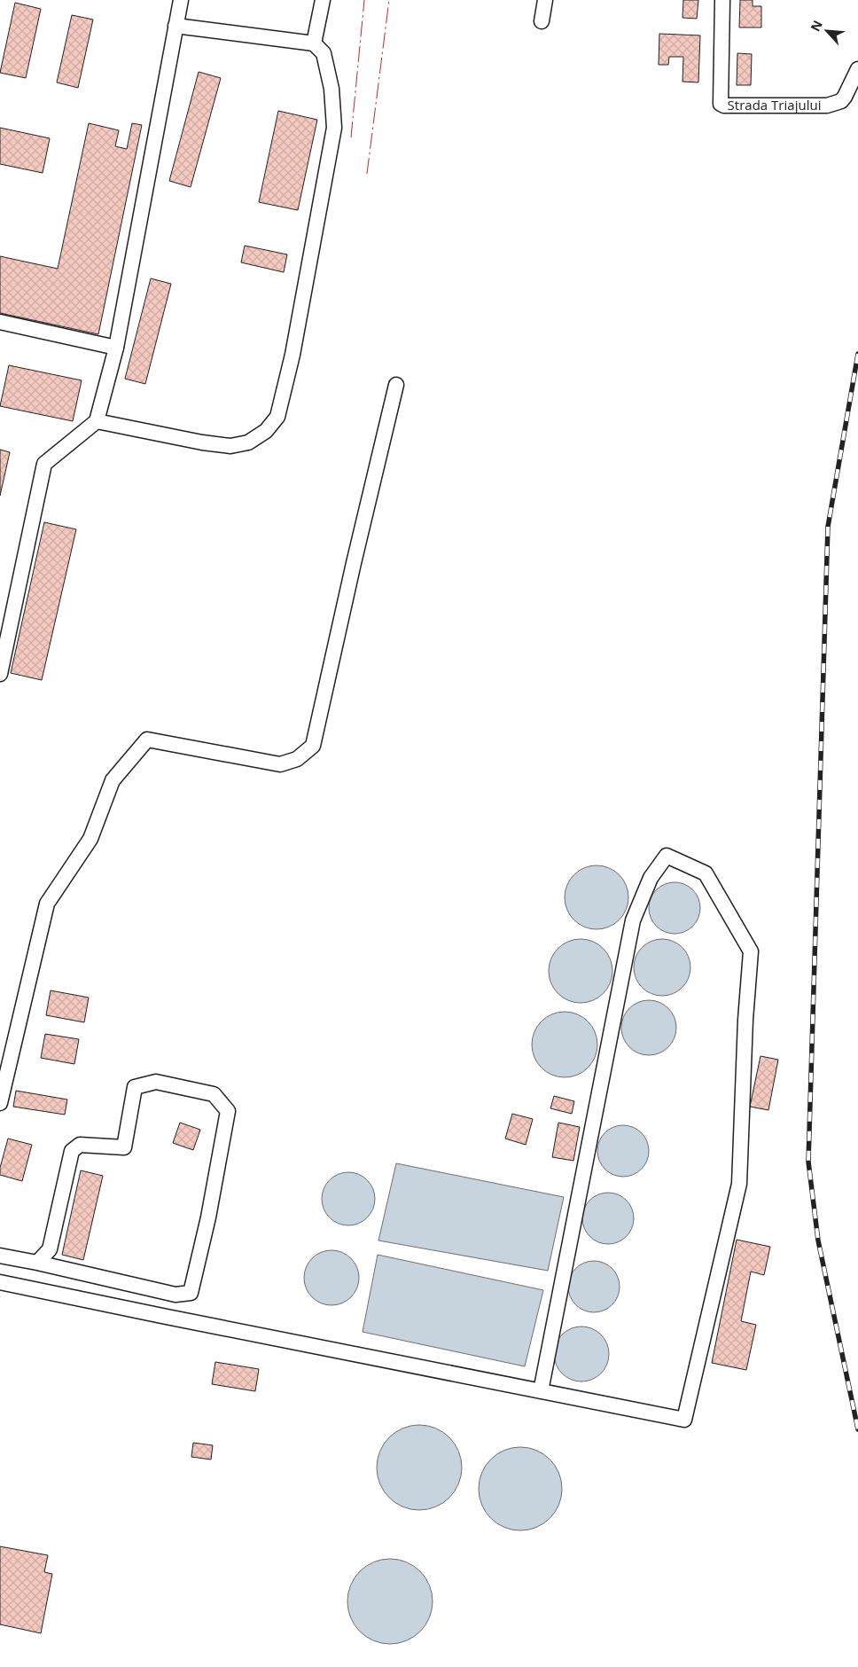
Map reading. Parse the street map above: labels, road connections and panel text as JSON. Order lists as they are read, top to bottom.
{
  "streets": {
    "street": ["Strada Triajului"]
  },
  "north": "top left"
}
